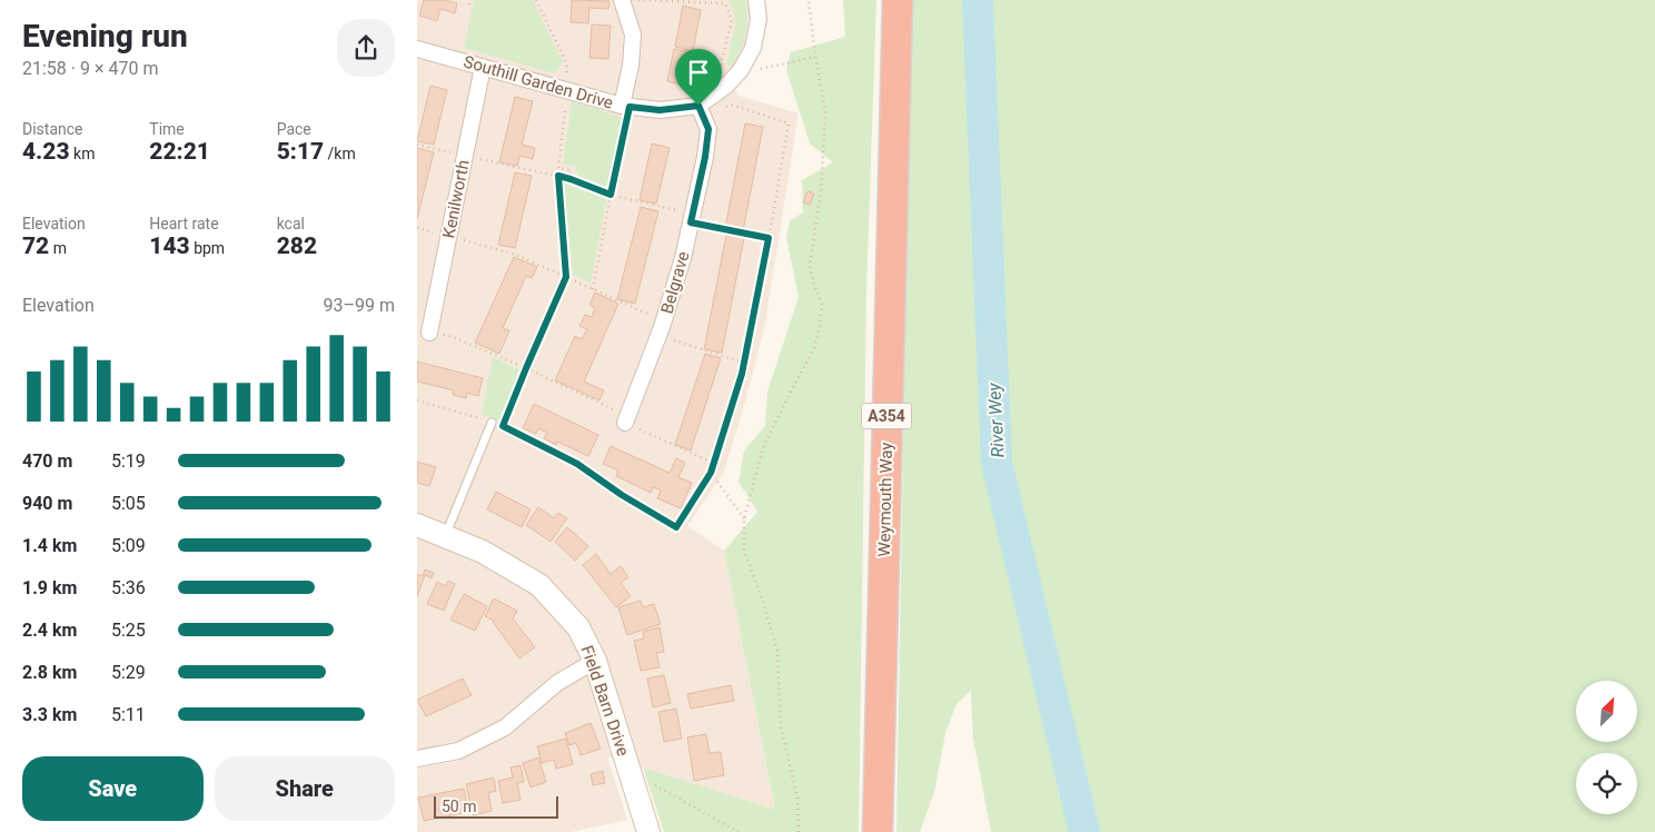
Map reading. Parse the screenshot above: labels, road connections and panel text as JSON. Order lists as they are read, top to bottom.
{
  "streets": {
    "highway": ["A354", "Weymouth Way"],
    "street": [
      "Southill Garden Drive",
      "Kenilworth",
      "Belgrave",
      "Field Barn Drive"
    ]
  },
  "crossings": [
    ["Southill Garden Drive", "Kenilworth"],
    ["Southill Garden Drive", "Belgrave"]
  ],
  "water": ["River Wey"],
  "scale_bar": "50 m",
  "north": "top right",
  "page": {
    "heading": ["Evening run", "21:58 · 9 × 470 m"],
    "stats": [
      ["Distance", "4.23 km"],
      ["Time", "22:21"],
      ["Pace", "5:17 /km"],
      ["Elevation", "72 m"],
      ["Heart rate", "143 bpm"],
      ["kcal", "282"]
    ],
    "chart": ["Elevation", "93–99 m"],
    "list": [
      {
        "name": "470 m",
        "note": "5:19"
      },
      {
        "name": "940 m",
        "note": "5:05"
      },
      {
        "name": "1.4 km",
        "note": "5:09"
      },
      {
        "name": "1.9 km",
        "note": "5:36"
      },
      {
        "name": "2.4 km",
        "note": "5:25"
      },
      {
        "name": "2.8 km",
        "note": "5:29"
      },
      {
        "name": "3.3 km",
        "note": "5:11"
      }
    ],
    "buttons": ["Save", "Share"],
    "scale": "50 m"
  }
}
